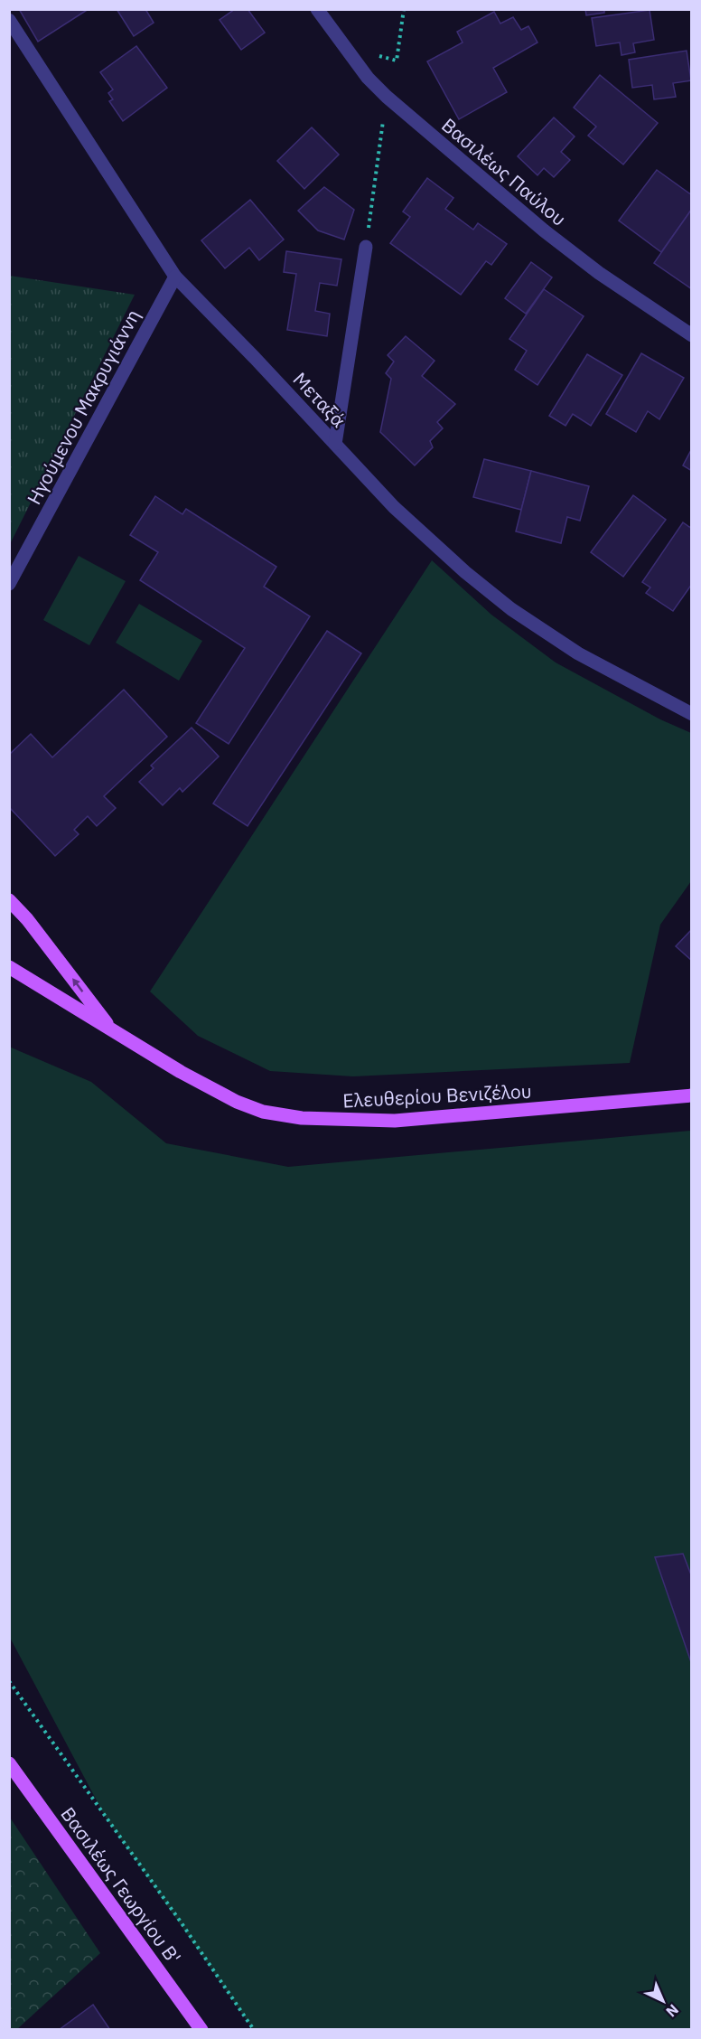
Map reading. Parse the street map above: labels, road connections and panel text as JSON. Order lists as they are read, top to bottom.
{
  "streets": {
    "main road": ["Ελευθερίου Βενιζέλου", "Βασιλέως Γεωργίου Β'"],
    "street": ["Βασιλέως Παύλου", "Μεταξά", "Ηγούμενου Μακρυγιάννη"]
  },
  "crossings": [
    ["Μεταξά", "Ηγούμενου Μακρυγιάννη"]
  ],
  "north": "bottom right"
}
